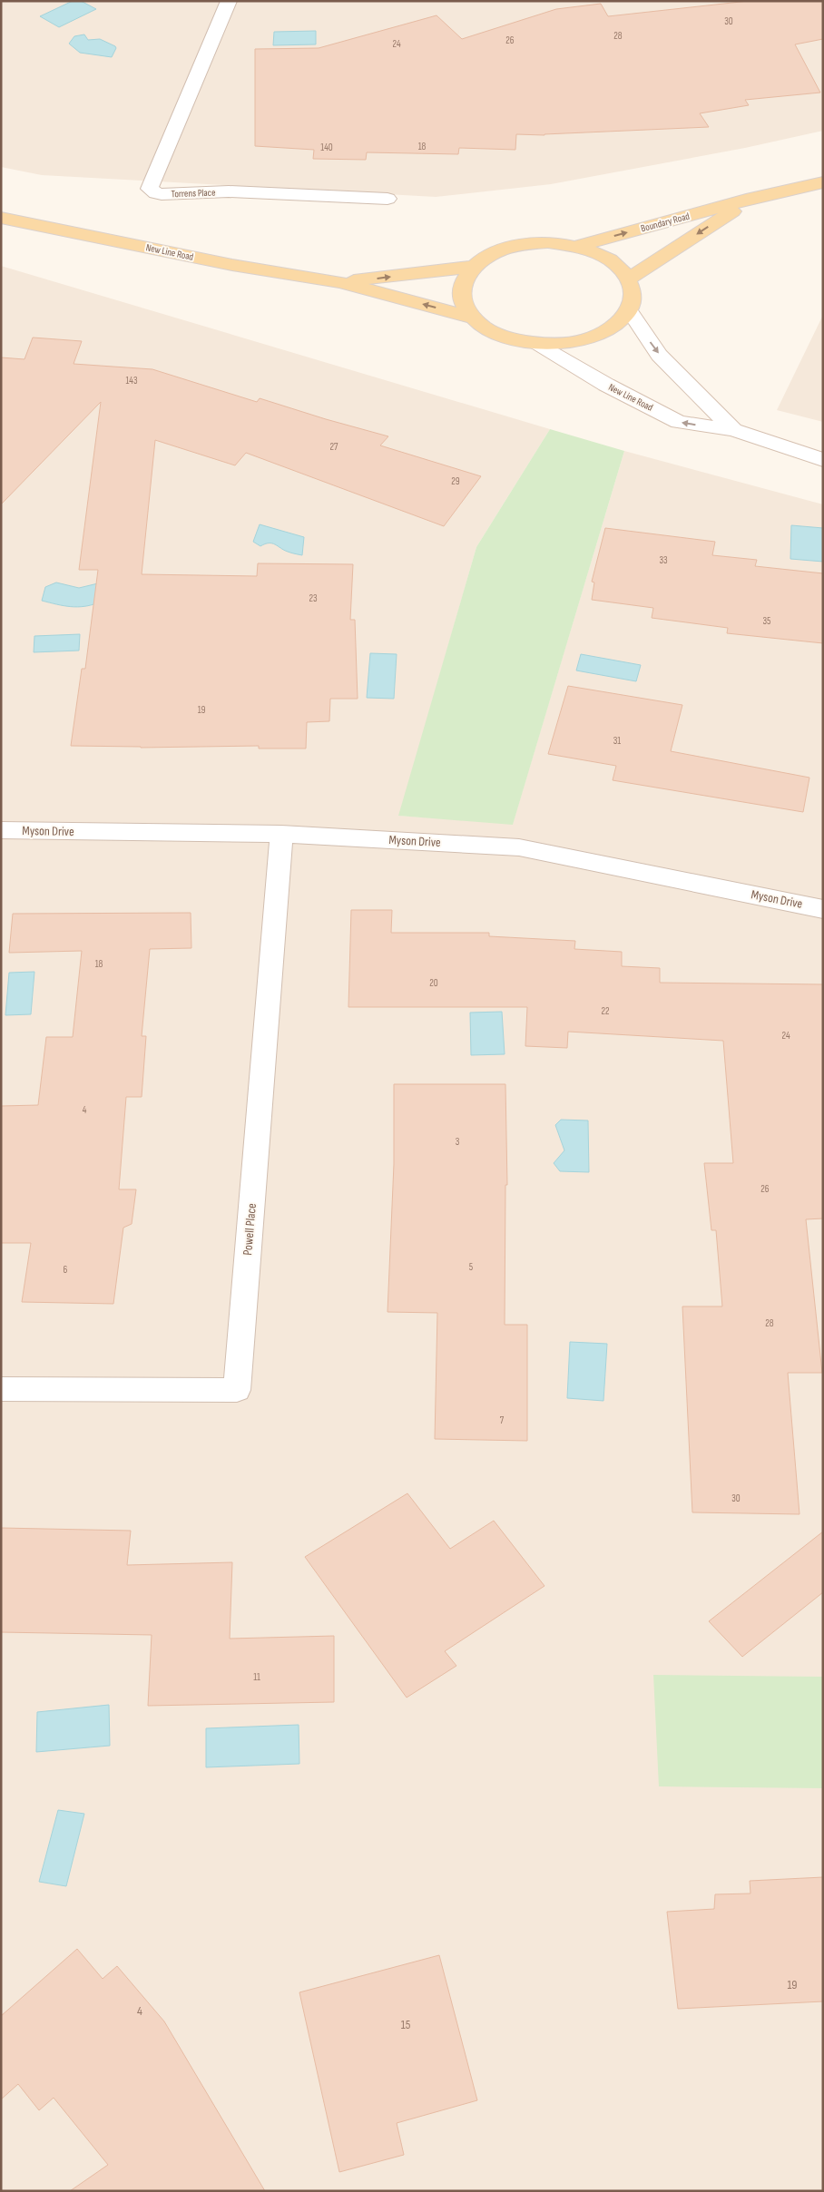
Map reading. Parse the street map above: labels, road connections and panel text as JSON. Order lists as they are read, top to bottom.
{
  "streets": {
    "main road": ["Boundary Road", "New Line Road"],
    "street": ["Torrens Place", "Myson Drive", "Powell Place"]
  },
  "crossings": [
    ["Boundary Road", "New Line Road"],
    ["Myson Drive", "Powell Place"]
  ],
  "house_numbers": [
    "30",
    "28",
    "26",
    "24",
    "18",
    "140",
    "143",
    "27",
    "29",
    "33",
    "23",
    "35",
    "19",
    "31",
    "18",
    "20",
    "22",
    "24",
    "4",
    "3",
    "26",
    "5",
    "6",
    "28",
    "7",
    "30",
    "11",
    "19",
    "4",
    "15"
  ]
}
